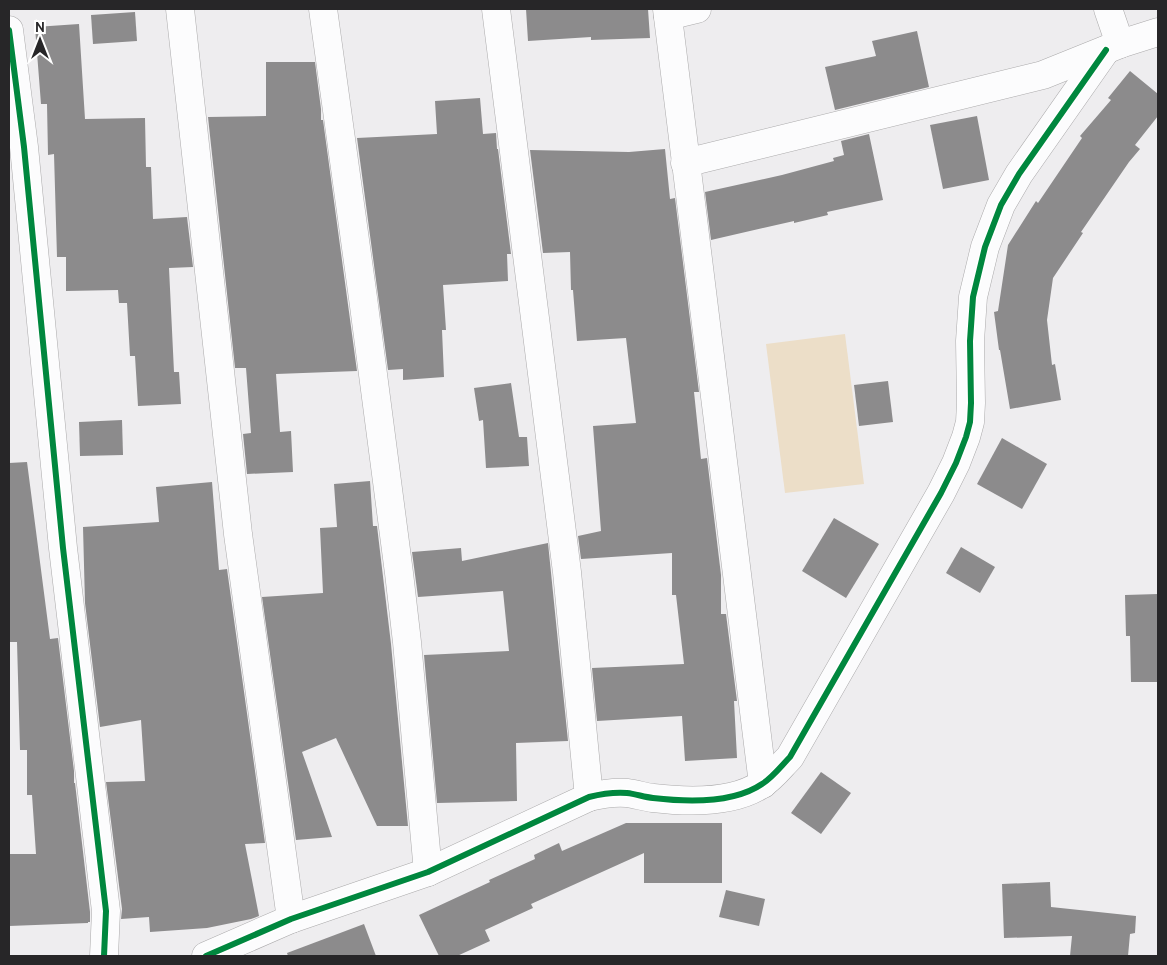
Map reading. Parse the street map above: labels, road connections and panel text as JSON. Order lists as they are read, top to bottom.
{
  "north": "top"
}
